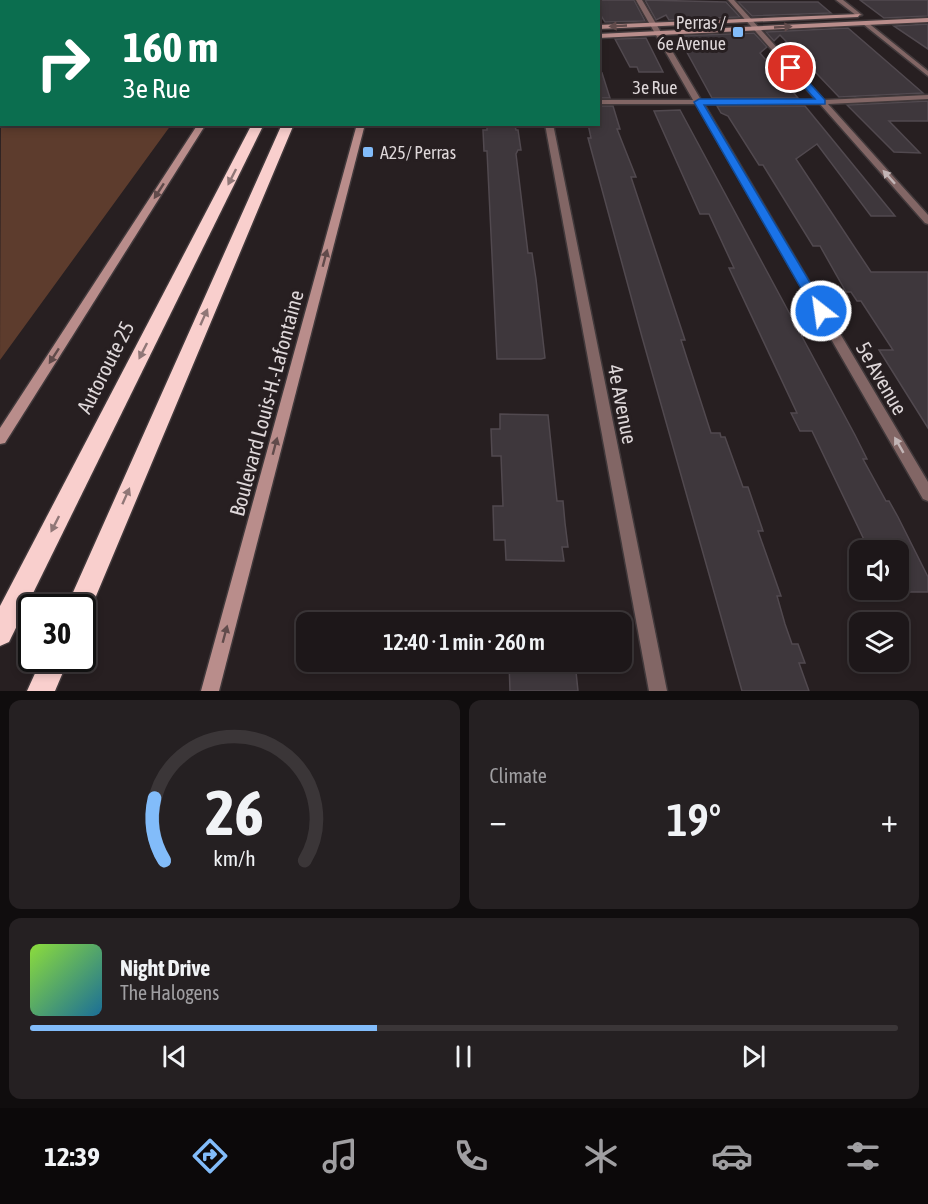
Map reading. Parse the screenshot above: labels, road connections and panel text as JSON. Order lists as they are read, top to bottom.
{
  "streets": {
    "highway": ["Autoroute 25"],
    "main road": ["Boulevard Louis-H.-Lafontaine"],
    "street": ["3e Rue", "5e Avenue", "4e Avenue"]
  },
  "crossings": [
    ["3e Rue", "5e Avenue"]
  ],
  "one_way": ["5e Avenue", "Boulevard Louis-H.-Lafontaine"],
  "places": {
    "transit": ["Perras / 6e Avenue", "A25/ Perras"]
  },
  "page": {
    "turn": ["160 m", "3e Rue"],
    "limit": "30",
    "trip": "12:40 · 1 min · 260 m",
    "tile": "Climate",
    "heat": ["−", "19°", "+"],
    "song": ["Night Drive", "The Halogens"],
    "tabs": "12:39",
    "gauge": ["26", "km/h"]
  }
}
